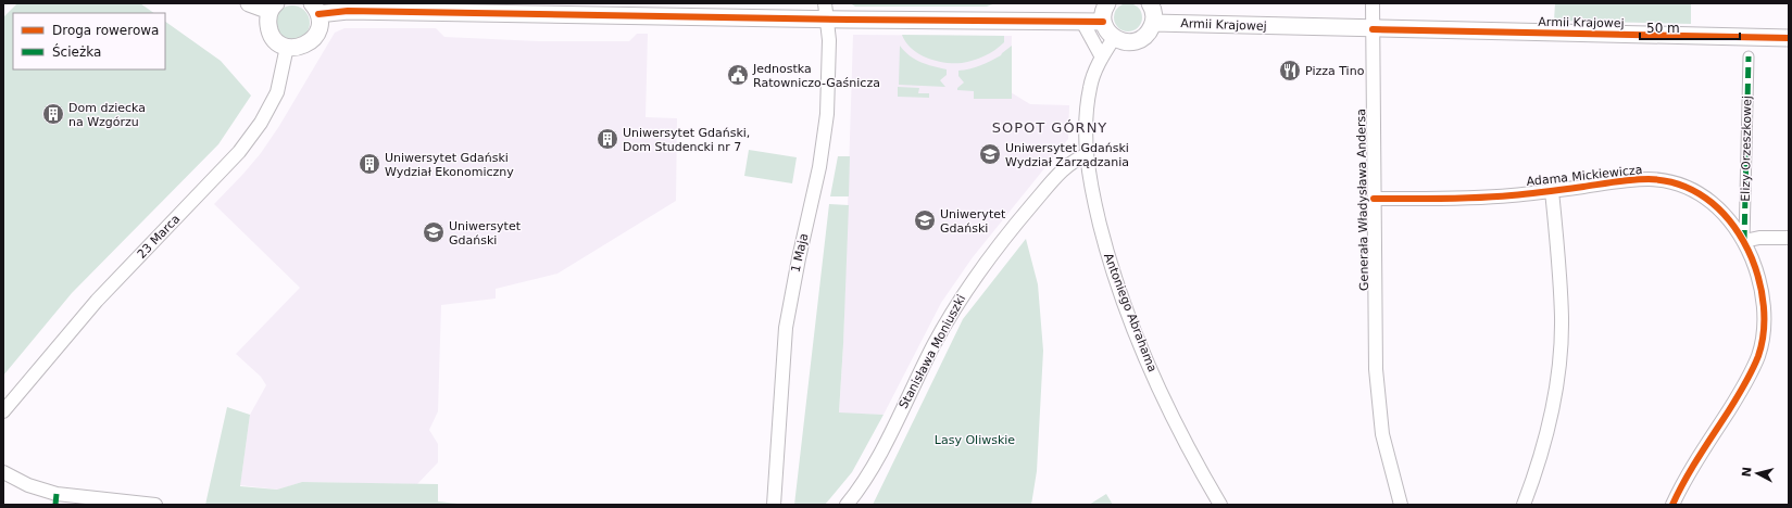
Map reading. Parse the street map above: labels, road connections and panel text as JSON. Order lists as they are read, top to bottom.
{
  "streets": {
    "street": [
      "Armii Krajowej",
      "Elizy Orzeszkowej",
      "Adama Mickiewicza",
      "Generała Władysława Andersa",
      "23 Marca",
      "1 Maja",
      "Antoniego Abrahama",
      "Stanisława Moniuszki"
    ]
  },
  "crossings": [
    ["Armii Krajowej", "Generała Władysława Andersa"],
    ["Elizy Orzeszkowej", "Adama Mickiewicza"],
    ["Adama Mickiewicza", "Generała Władysława Andersa"],
    ["Antoniego Abrahama", "Stanisława Moniuszki"]
  ],
  "districts": ["SOPOT GÓRNY"],
  "parks": ["Lasy Oliwskie"],
  "places": {
    "restaurant": ["Pizza Tino"],
    "public building": ["Jednostka Ratowniczo-Gaśnicza"],
    "building": ["Dom dziecka na Wzgórzu", "Uniwersytet Gdański, Dom Studencki nr 7", "Uniwersytet Gdański Wydział Ekonomiczny"],
    "school or university": ["Uniwersytet Gdański Wydział Zarządzania", "Uniwerytet Gdański", "Uniwersytet Gdański"]
  },
  "legend": ["Droga rowerowa", "Ścieżka"],
  "scale_bar": "50 m",
  "north": "left"
}
